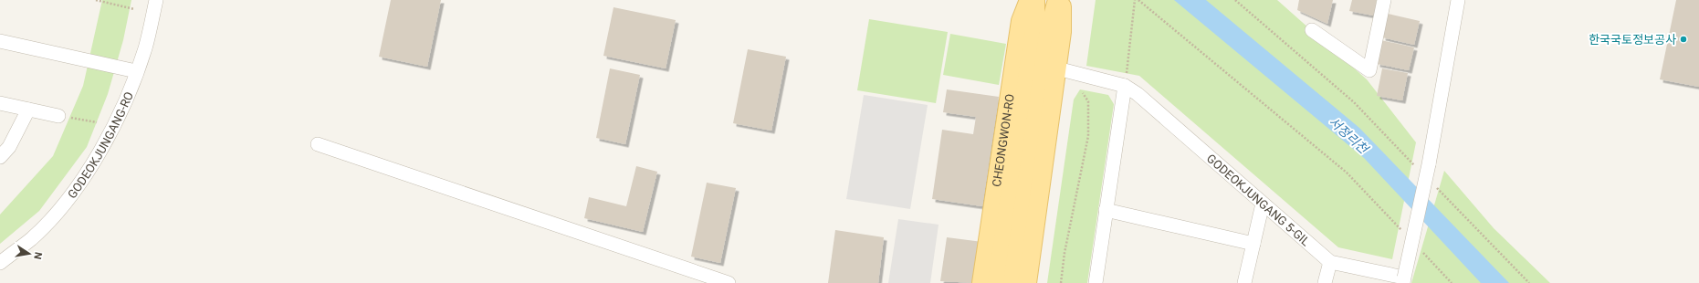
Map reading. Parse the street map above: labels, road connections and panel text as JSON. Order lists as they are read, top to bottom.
{
  "streets": {
    "main road": ["CHEONGWON-RO"],
    "street": ["GODEOKJUNGANG-RO", "GODEOKJUNGANG 5-GIL"]
  },
  "water": ["서정리천"],
  "places": ["한국국토정보공사"],
  "north": "right"
}
